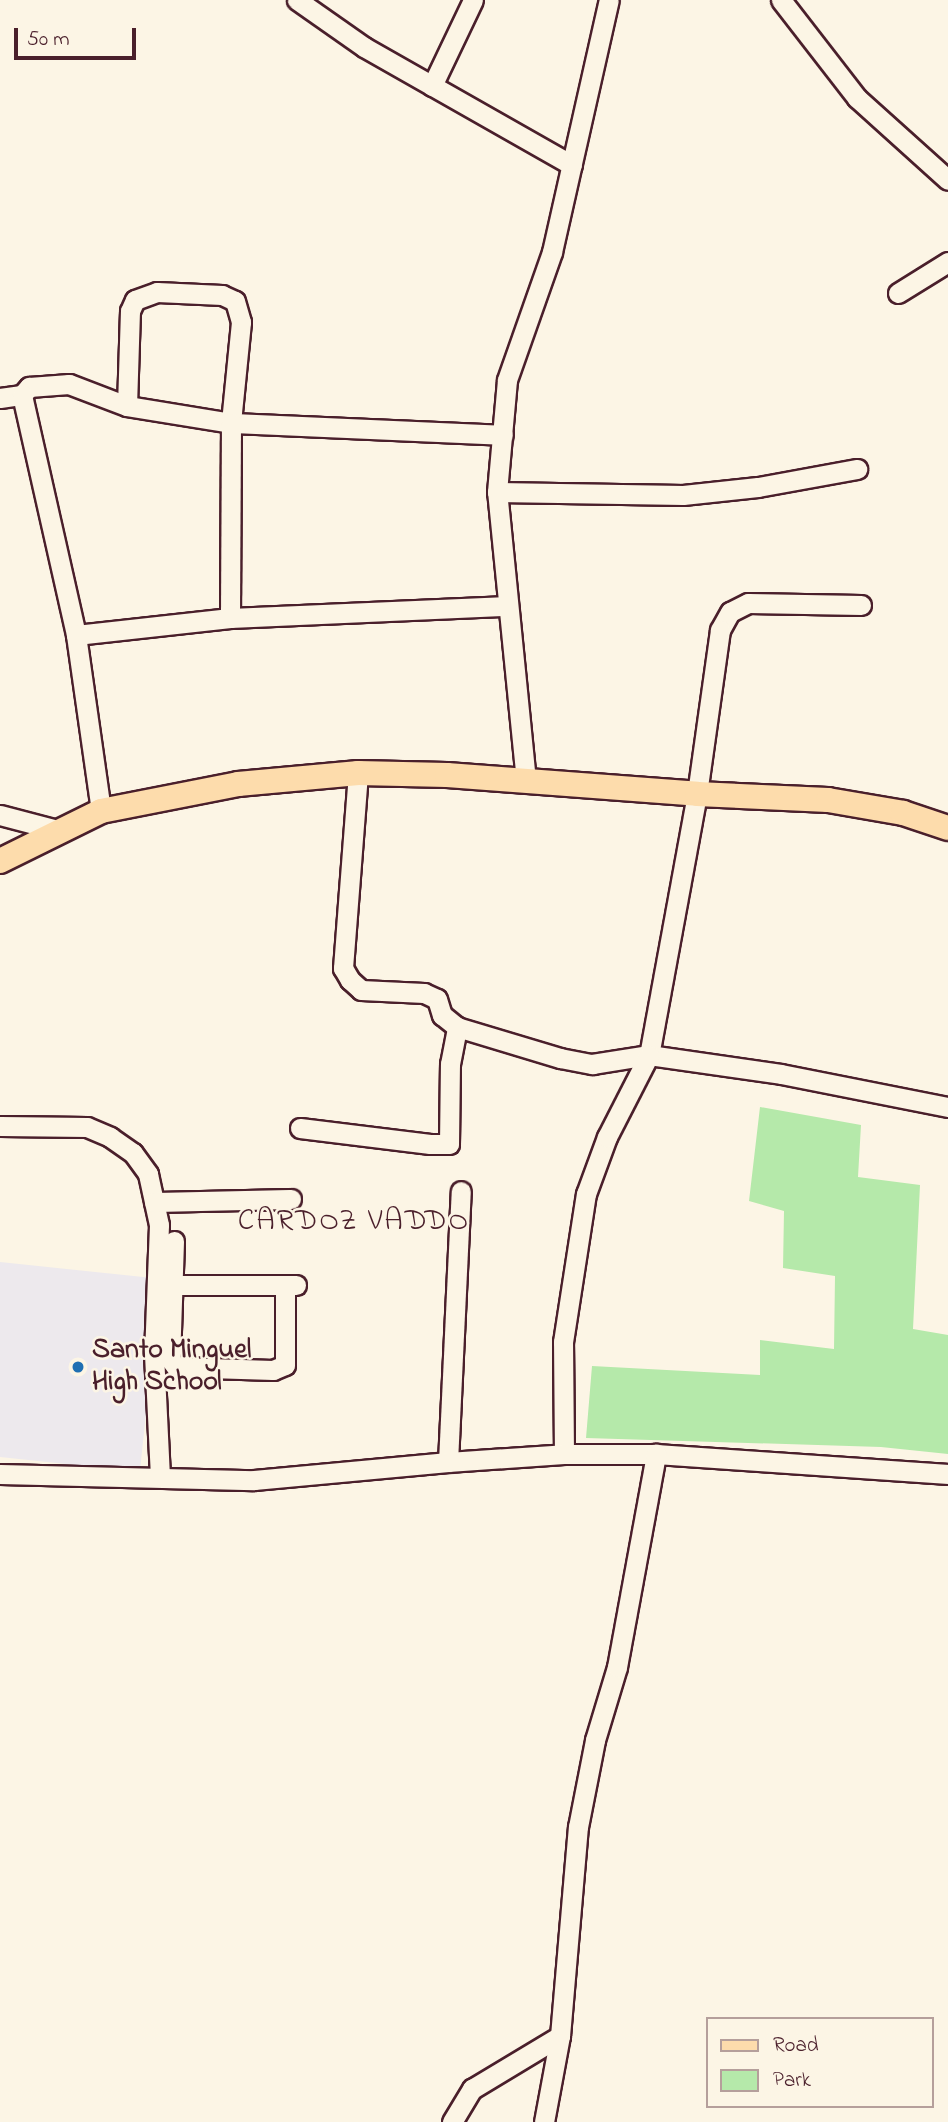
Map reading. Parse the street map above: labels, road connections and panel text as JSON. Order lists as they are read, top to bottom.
{
  "districts": ["CARDOZ VADDO"],
  "places": ["Santo Minguel High School"],
  "legend": ["Road", "Park"],
  "scale_bar": "50 m"
}
